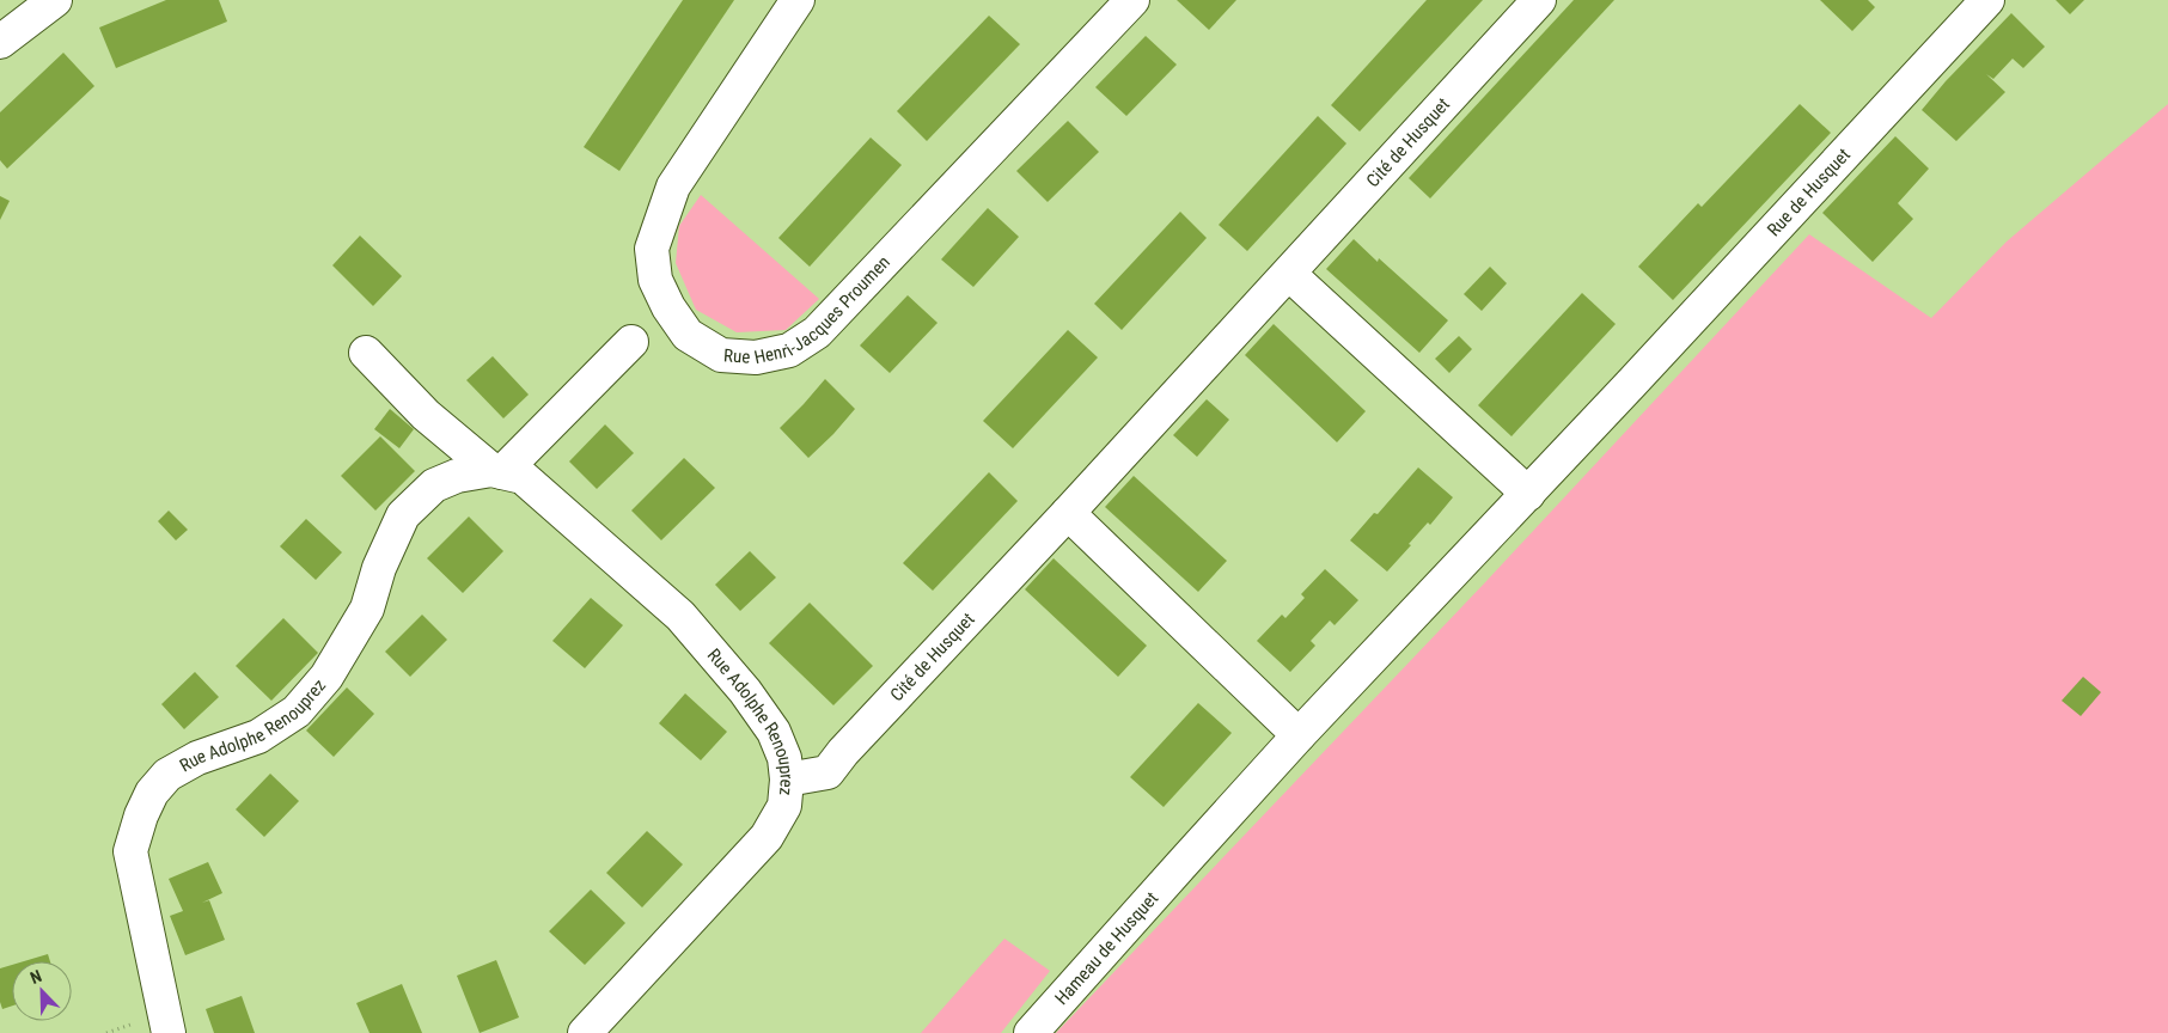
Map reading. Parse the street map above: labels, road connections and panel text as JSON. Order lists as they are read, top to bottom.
{
  "streets": {
    "street": [
      "Cité de Husquet",
      "Rue de Husquet",
      "Rue Henri-Jacques Proumen",
      "Rue Adolphe Renouprez",
      "Hameau de Husquet"
    ]
  },
  "crossings": [
    ["Cité de Husquet", "Rue Adolphe Renouprez"]
  ],
  "north": "top left"
}
